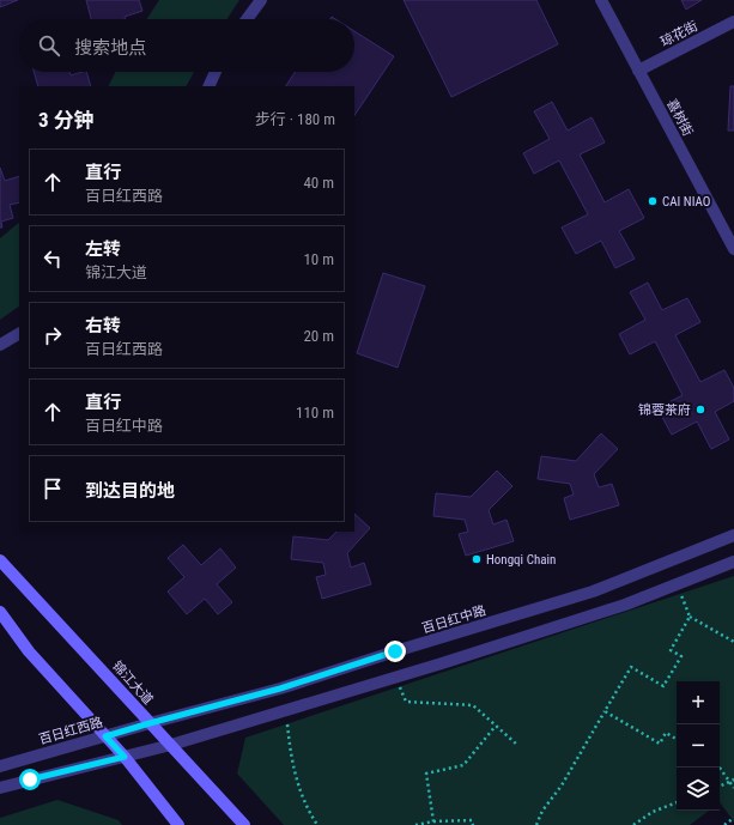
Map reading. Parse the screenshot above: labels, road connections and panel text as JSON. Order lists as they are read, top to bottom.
{
  "streets": {
    "main road": ["锦江大道"],
    "street": [
      "琼花街",
      "喜树街",
      "百日红中路",
      "百日红西路"
    ]
  },
  "crossings": [
    ["琼花街", "喜树街"],
    ["百日红中路", "锦江大道"],
    ["百日红中路", "百日红西路"],
    ["锦江大道", "百日红西路"]
  ],
  "places": ["CAI NIAO", "锦蓉茶府", "Hongqi Chain"],
  "page": {
    "search": "搜索地点",
    "heading": ["3 分钟", "步行 · 180 m"],
    "list": [
      ["直行", "百日红西路", "40 m"],
      ["左转", "锦江大道", "10 m"],
      ["右转", "百日红西路", "20 m"],
      ["直行", "百日红中路", "110 m"],
      "到达目的地"
    ],
    "map_buttons": ["+", "−"]
  }
}
